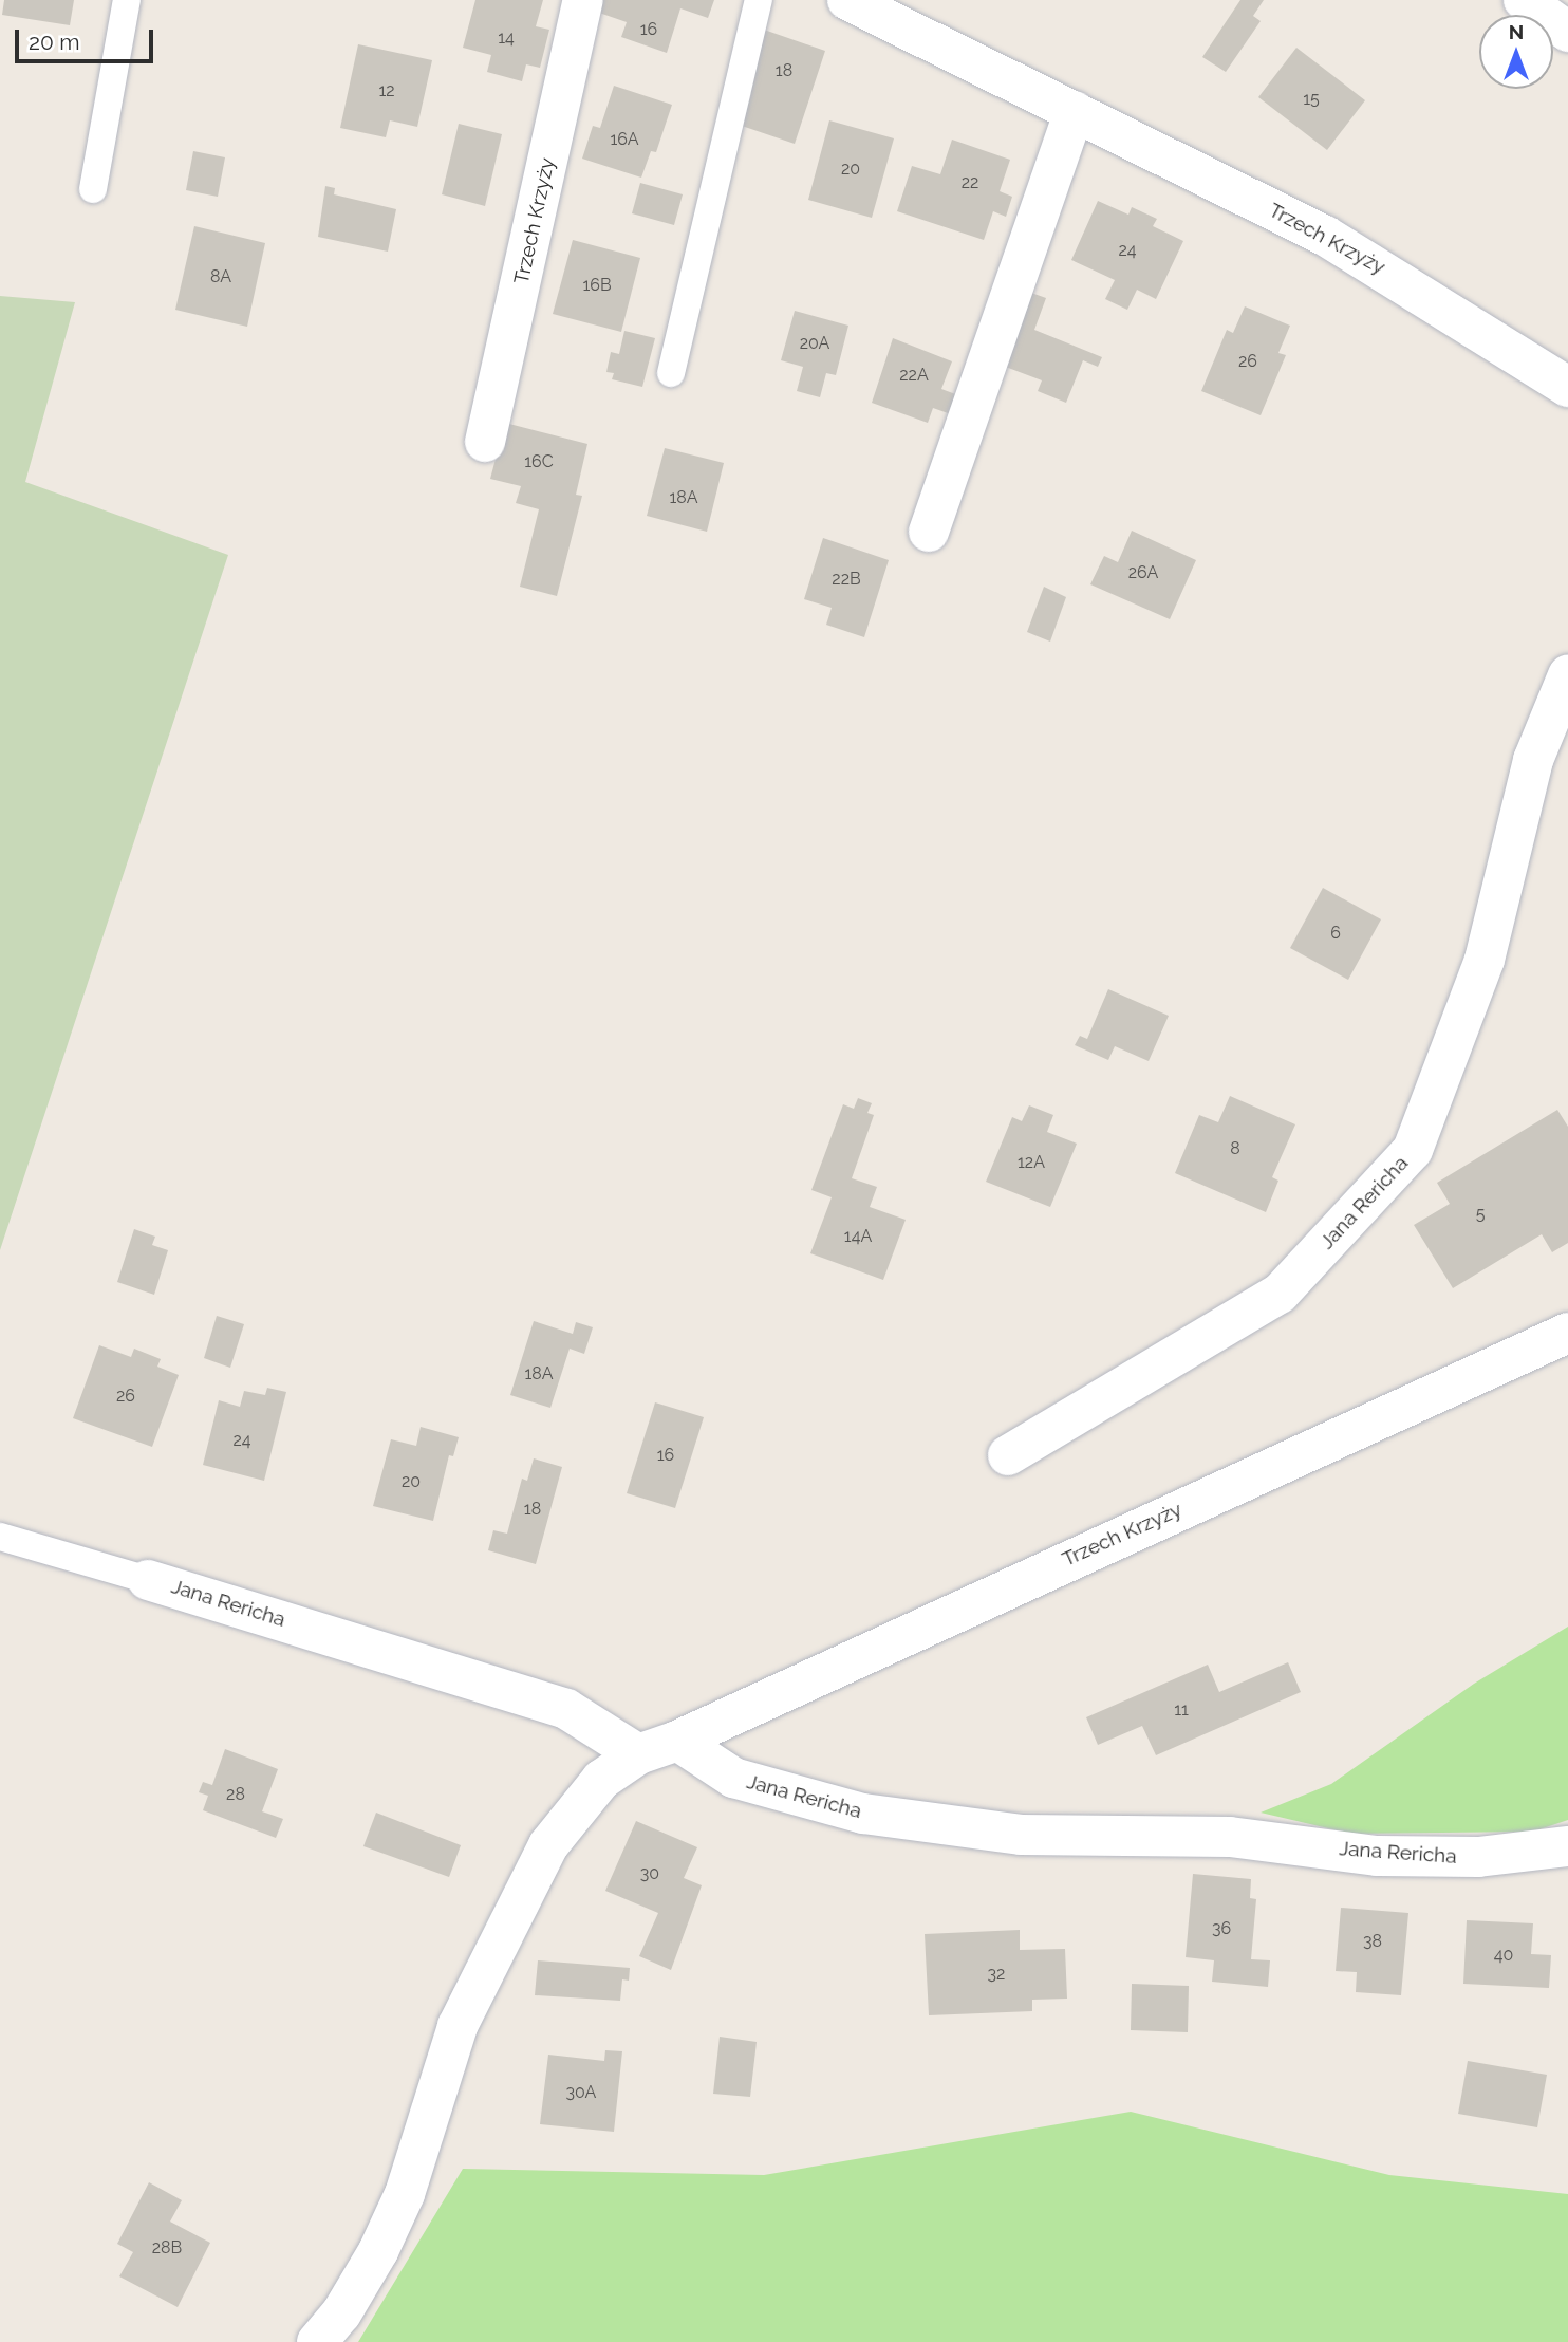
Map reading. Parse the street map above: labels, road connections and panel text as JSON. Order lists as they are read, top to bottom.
{
  "streets": {
    "street": ["Trzech Krzyży", "Jana Rericha"]
  },
  "crossings": [
    ["Trzech Krzyży", "Jana Rericha"]
  ],
  "house_numbers": [
    "16",
    "14",
    "18",
    "12",
    "15",
    "16A",
    "20",
    "22",
    "24",
    "8A",
    "16B",
    "20A",
    "26",
    "22A",
    "16C",
    "18A",
    "26A",
    "22B",
    "6",
    "8",
    "12A",
    "5",
    "14A",
    "18A",
    "26",
    "24",
    "16",
    "20",
    "18",
    "11",
    "28",
    "30",
    "36",
    "38",
    "40",
    "32",
    "30A",
    "28B"
  ],
  "scale_bar": "20 m",
  "north": "top"
}
